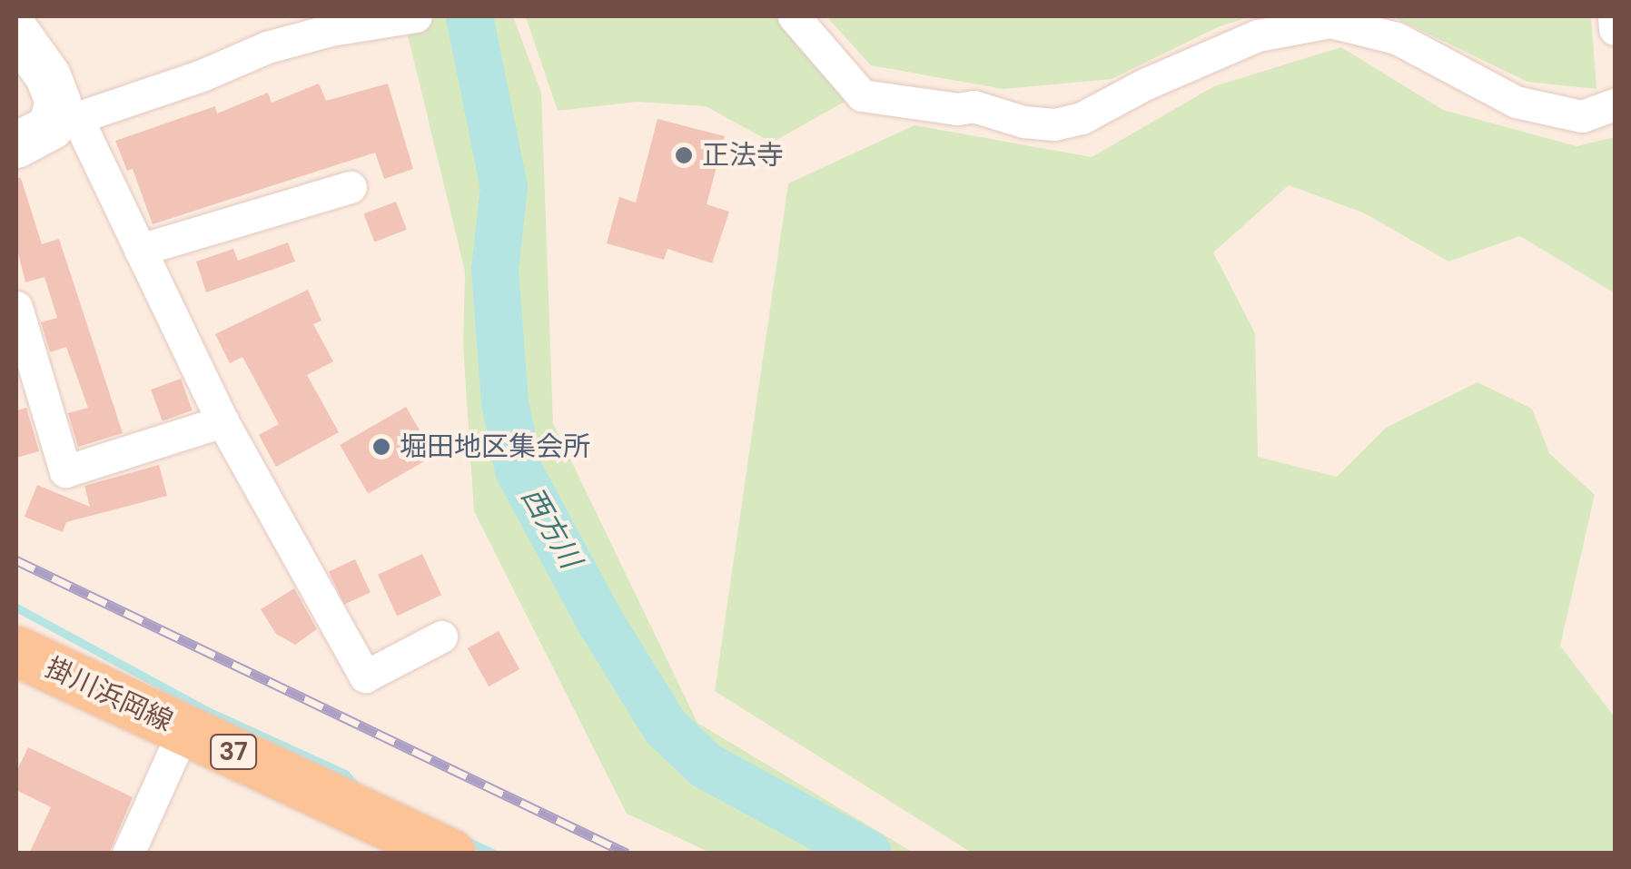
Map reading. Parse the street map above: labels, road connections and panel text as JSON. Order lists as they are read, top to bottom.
{
  "streets": {
    "main road": ["掛川浜岡線", "37"]
  },
  "water": ["西方川"],
  "places": ["正法寺", "堀田地区集会所"]
}
